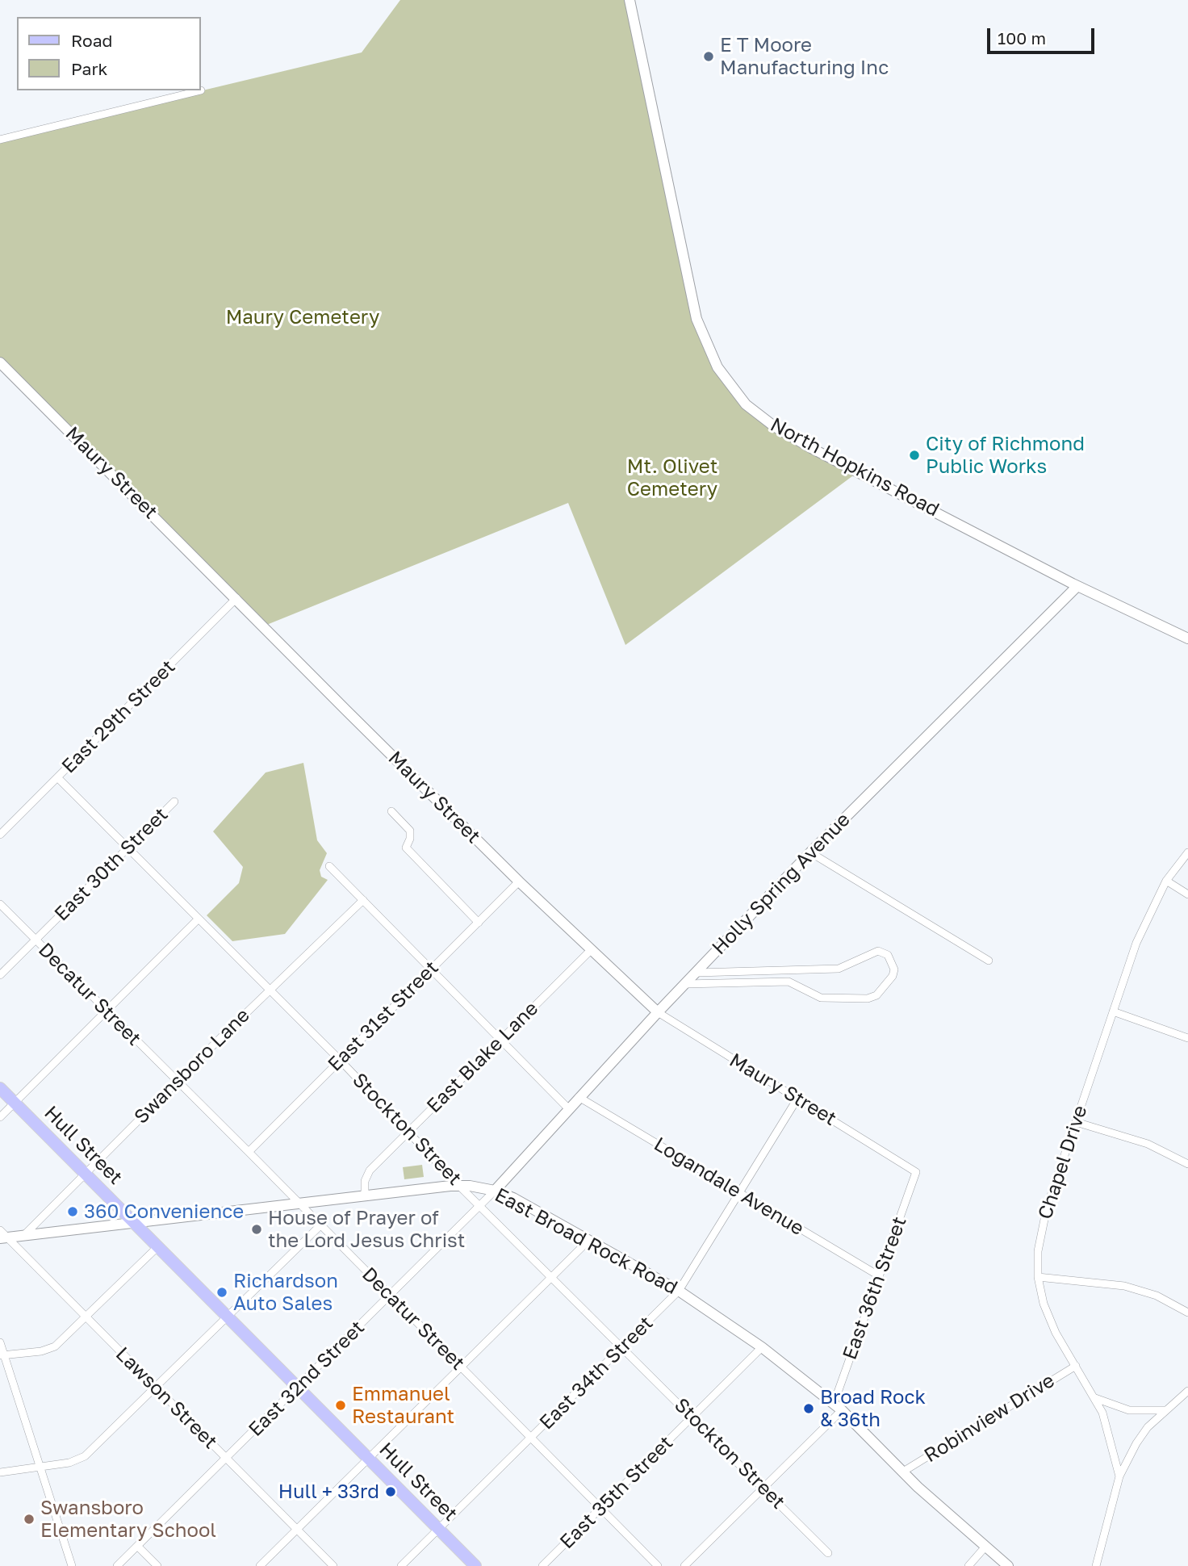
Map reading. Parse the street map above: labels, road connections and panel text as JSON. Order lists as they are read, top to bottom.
{
  "streets": {
    "main road": [
      "North Hopkins Road",
      "Maury Street",
      "Holly Spring Avenue",
      "Hull Street",
      "East Broad Rock Road"
    ],
    "street": [
      "East 29th Street",
      "East 30th Street",
      "Decatur Street",
      "East 31st Street",
      "East Blake Lane",
      "Swansboro Lane",
      "Stockton Street",
      "Chapel Drive",
      "Logandale Avenue",
      "East 36th Street",
      "East 34th Street",
      "East 32nd Street",
      "Lawson Street",
      "Robinview Drive",
      "East 35th Street"
    ]
  },
  "crossings": [
    ["North Hopkins Road", "Holly Spring Avenue"],
    ["Maury Street", "East 29th Street"],
    ["Maury Street", "Holly Spring Avenue"],
    ["Maury Street", "East 31st Street"],
    ["Maury Street", "East Blake Lane"],
    ["Maury Street", "East 36th Street"],
    ["Maury Street", "East 34th Street"],
    ["East 29th Street", "Stockton Street"],
    ["East 30th Street", "Decatur Street"],
    ["East 30th Street", "Stockton Street"],
    ["Holly Spring Avenue", "Logandale Avenue"],
    ["Holly Spring Avenue", "East Broad Rock Road"],
    ["Holly Spring Avenue", "East 32nd Street"],
    ["Decatur Street", "East 31st Street"],
    ["Decatur Street", "Swansboro Lane"],
    ["Decatur Street", "East Broad Rock Road"],
    ["Decatur Street", "East 34th Street"],
    ["Decatur Street", "East 32nd Street"],
    ["Decatur Street", "East 35th Street"],
    ["East 31st Street", "Stockton Street"],
    ["East Blake Lane", "Stockton Street"],
    ["East Blake Lane", "East Broad Rock Road"],
    ["Swansboro Lane", "Stockton Street"],
    ["Swansboro Lane", "Hull Street"],
    ["Swansboro Lane", "East Broad Rock Road"],
    ["Stockton Street", "East Broad Rock Road"],
    ["Stockton Street", "East 36th Street"],
    ["Stockton Street", "East 34th Street"],
    ["Stockton Street", "East 32nd Street"],
    ["Stockton Street", "East 35th Street"],
    ["Hull Street", "East Broad Rock Road"],
    ["Hull Street", "East 34th Street"],
    ["Hull Street", "East 32nd Street"],
    ["Chapel Drive", "Robinview Drive"],
    ["Logandale Avenue", "East 36th Street"],
    ["Logandale Avenue", "East 34th Street"],
    ["East Broad Rock Road", "East 36th Street"],
    ["East Broad Rock Road", "East 34th Street"],
    ["East Broad Rock Road", "East 32nd Street"],
    ["East Broad Rock Road", "Lawson Street"],
    ["East Broad Rock Road", "Robinview Drive"],
    ["East Broad Rock Road", "East 35th Street"],
    ["East 32nd Street", "Lawson Street"]
  ],
  "parks": ["Maury Cemetery", "Mt. Olivet Cemetery"],
  "places": [
    "E T Moore Manufacturing Inc",
    "City of Richmond Public Works",
    "360 Convenience",
    "House of Prayer of the Lord Jesus Christ",
    "Richardson Auto Sales",
    "Emmanuel Restaurant",
    "Broad Rock & 36th",
    "Hull + 33rd",
    "Swansboro Elementary School"
  ],
  "legend": ["Road", "Park"],
  "scale_bar": "100 m"
}
